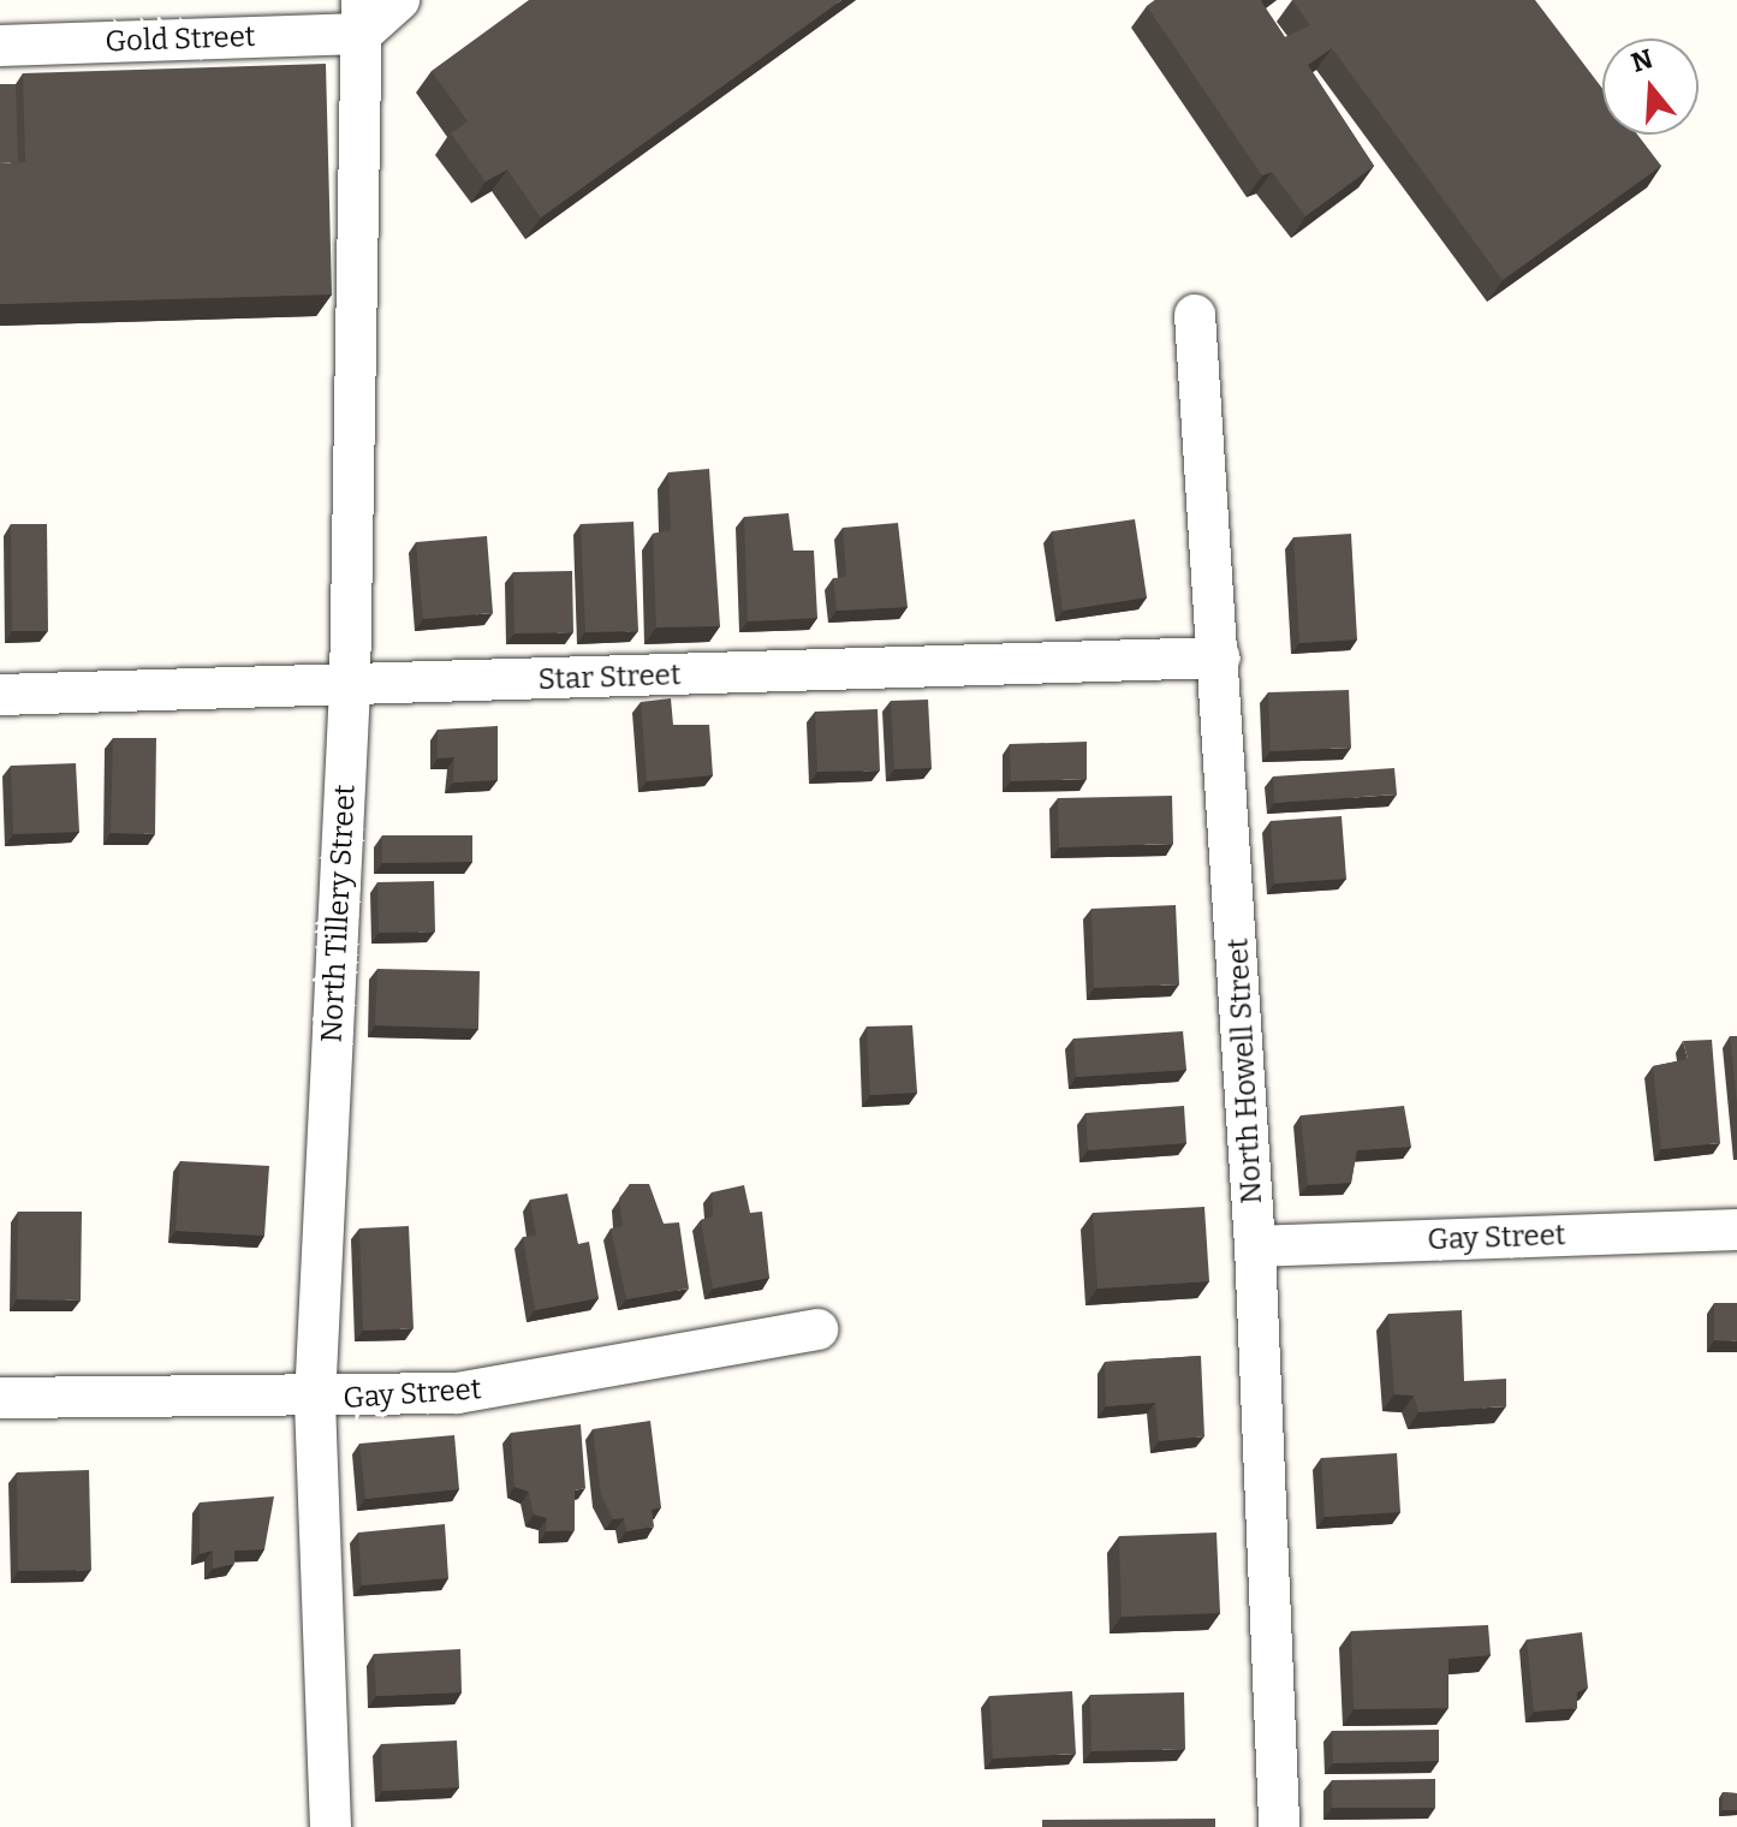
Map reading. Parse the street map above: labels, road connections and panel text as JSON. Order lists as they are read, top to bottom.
{
  "streets": {
    "street": [
      "Gold Street",
      "Star Street",
      "North Tillery Street",
      "North Howell Street",
      "Gay Street"
    ]
  },
  "crossings": [
    ["Gold Street", "North Tillery Street"],
    ["Star Street", "North Tillery Street"],
    ["Star Street", "North Howell Street"],
    ["North Tillery Street", "Gay Street"],
    ["North Howell Street", "Gay Street"]
  ],
  "north": "top"
}
